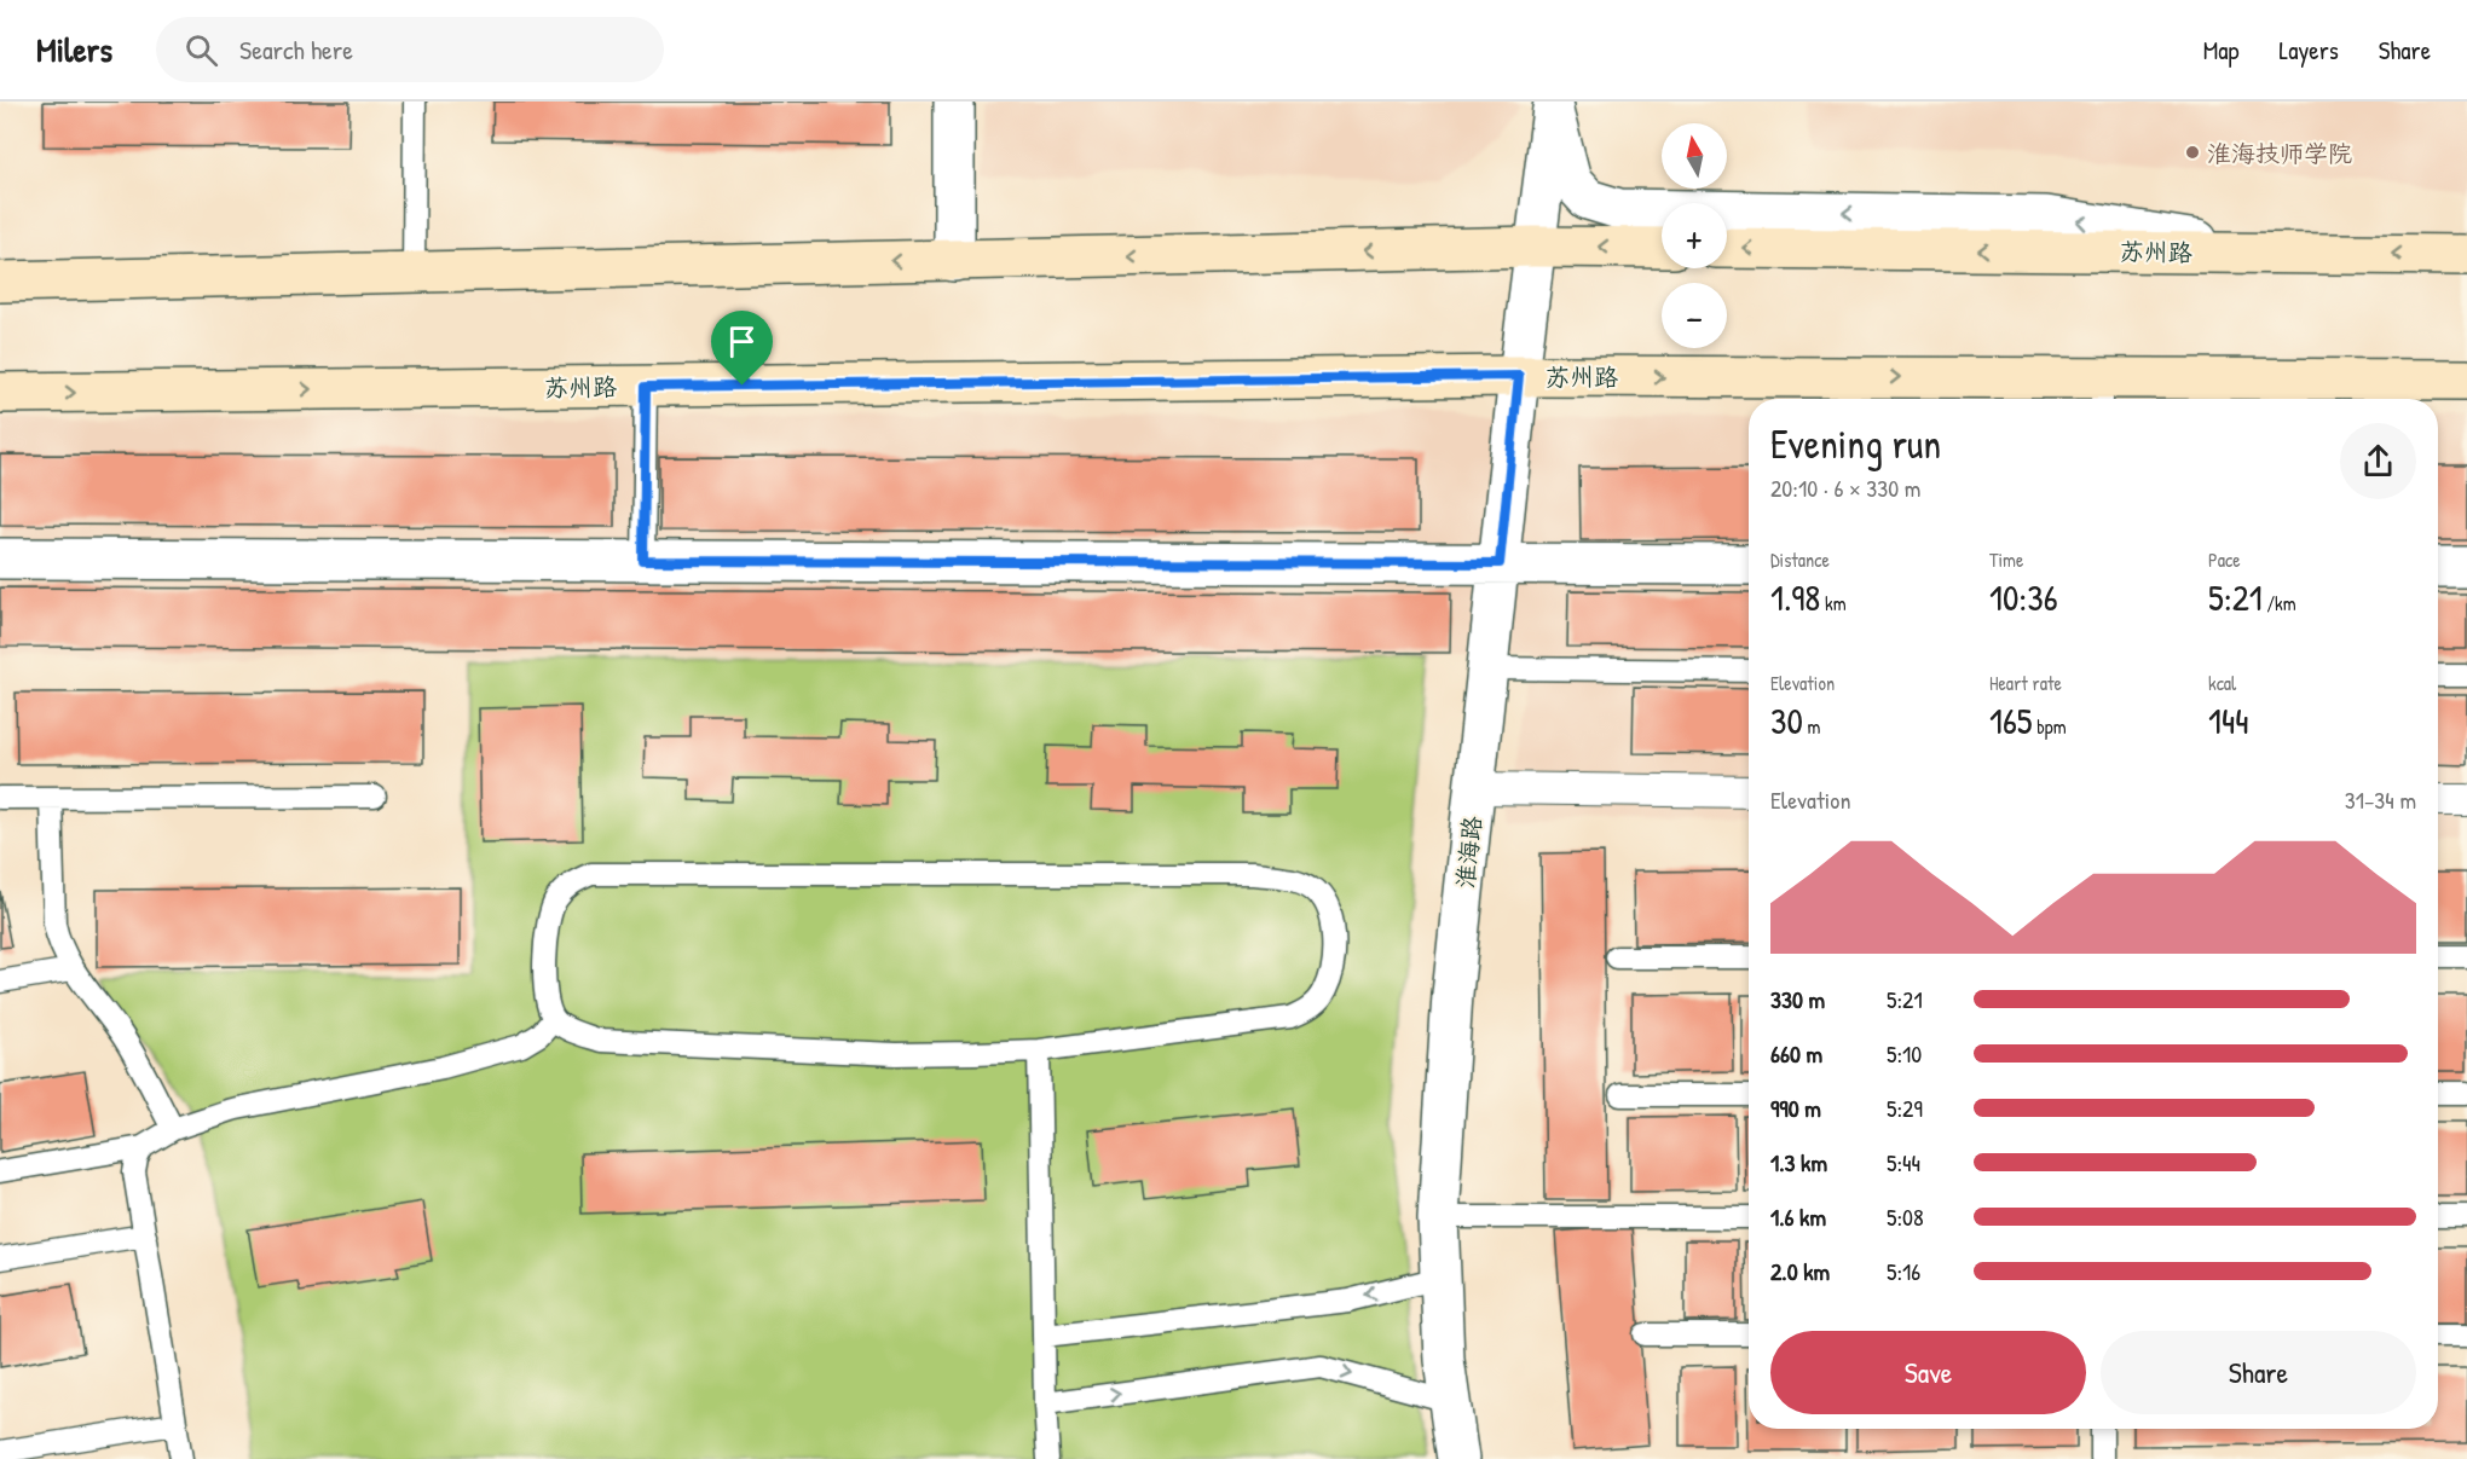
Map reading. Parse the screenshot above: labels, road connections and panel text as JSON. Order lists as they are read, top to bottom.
{
  "streets": {
    "main road": ["苏州路"],
    "street": ["淮海路"]
  },
  "crossings": [
    ["苏州路", "淮海路"]
  ],
  "places": ["淮海技师学院"],
  "north": "top",
  "page": {
    "header": "Milers",
    "search": "Search here",
    "nav": ["Map", "Layers", "Share"],
    "map_buttons": ["+", "−"],
    "heading": ["Evening run", "20:10 · 6 × 330 m"],
    "stats": [
      ["Distance", "1.98 km"],
      ["Time", "10:36"],
      ["Pace", "5:21 /km"],
      ["Elevation", "30 m"],
      ["Heart rate", "165 bpm"],
      ["kcal", "144"]
    ],
    "chart": ["Elevation", "31–34 m"],
    "list": [
      {
        "name": "330 m",
        "note": "5:21"
      },
      {
        "name": "660 m",
        "note": "5:10"
      },
      {
        "name": "990 m",
        "note": "5:29"
      },
      {
        "name": "1.3 km",
        "note": "5:44"
      },
      {
        "name": "1.6 km",
        "note": "5:08"
      },
      {
        "name": "2.0 km",
        "note": "5:16"
      }
    ],
    "buttons": ["Save", "Share"]
  }
}
